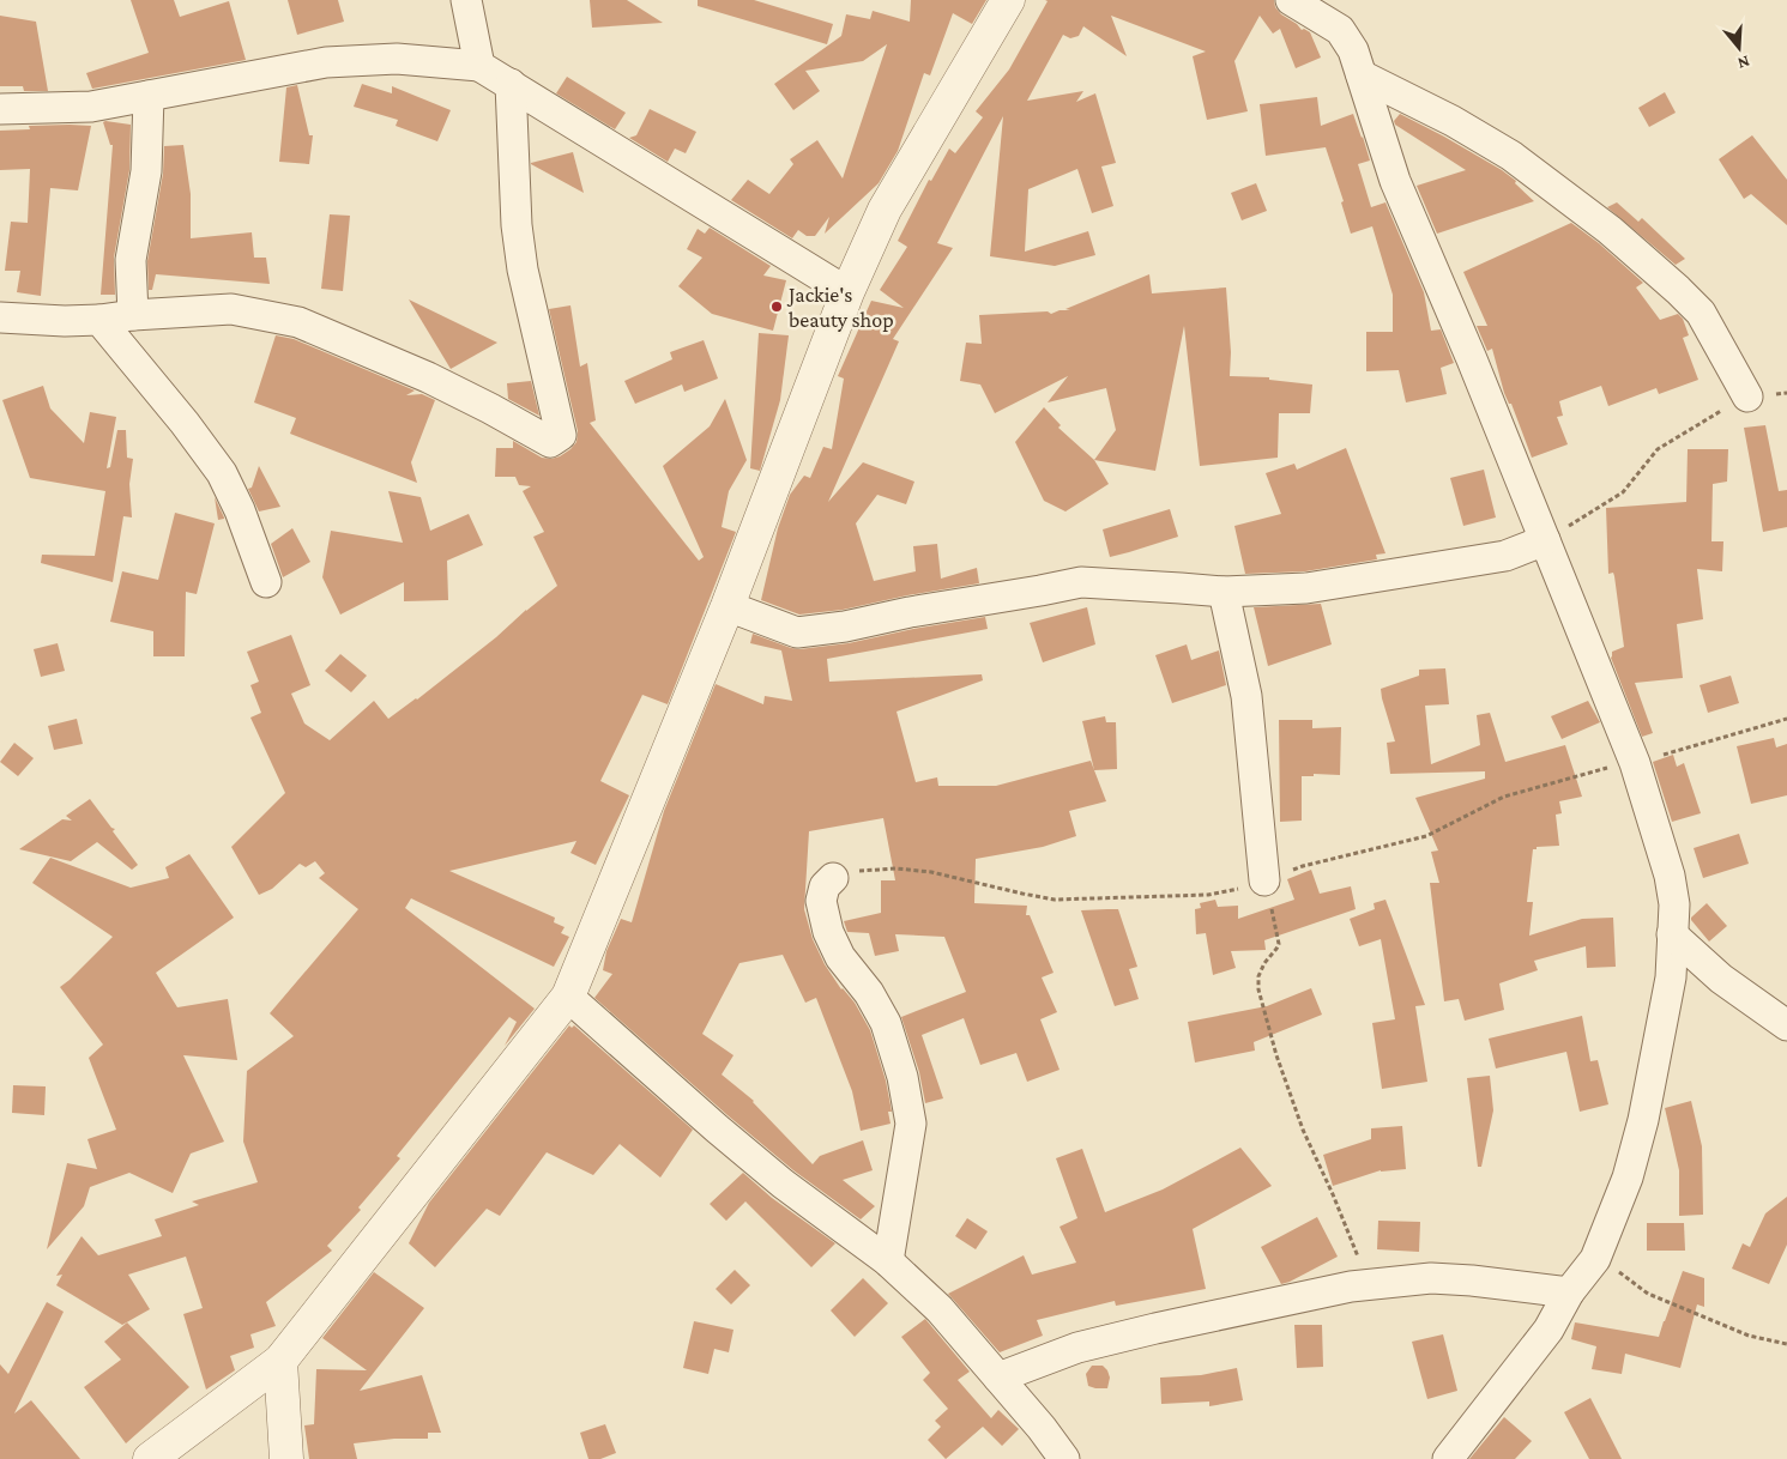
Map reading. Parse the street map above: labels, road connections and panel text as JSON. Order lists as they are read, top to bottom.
{
  "places": ["Jackie's beauty shop"],
  "north": "bottom"
}
